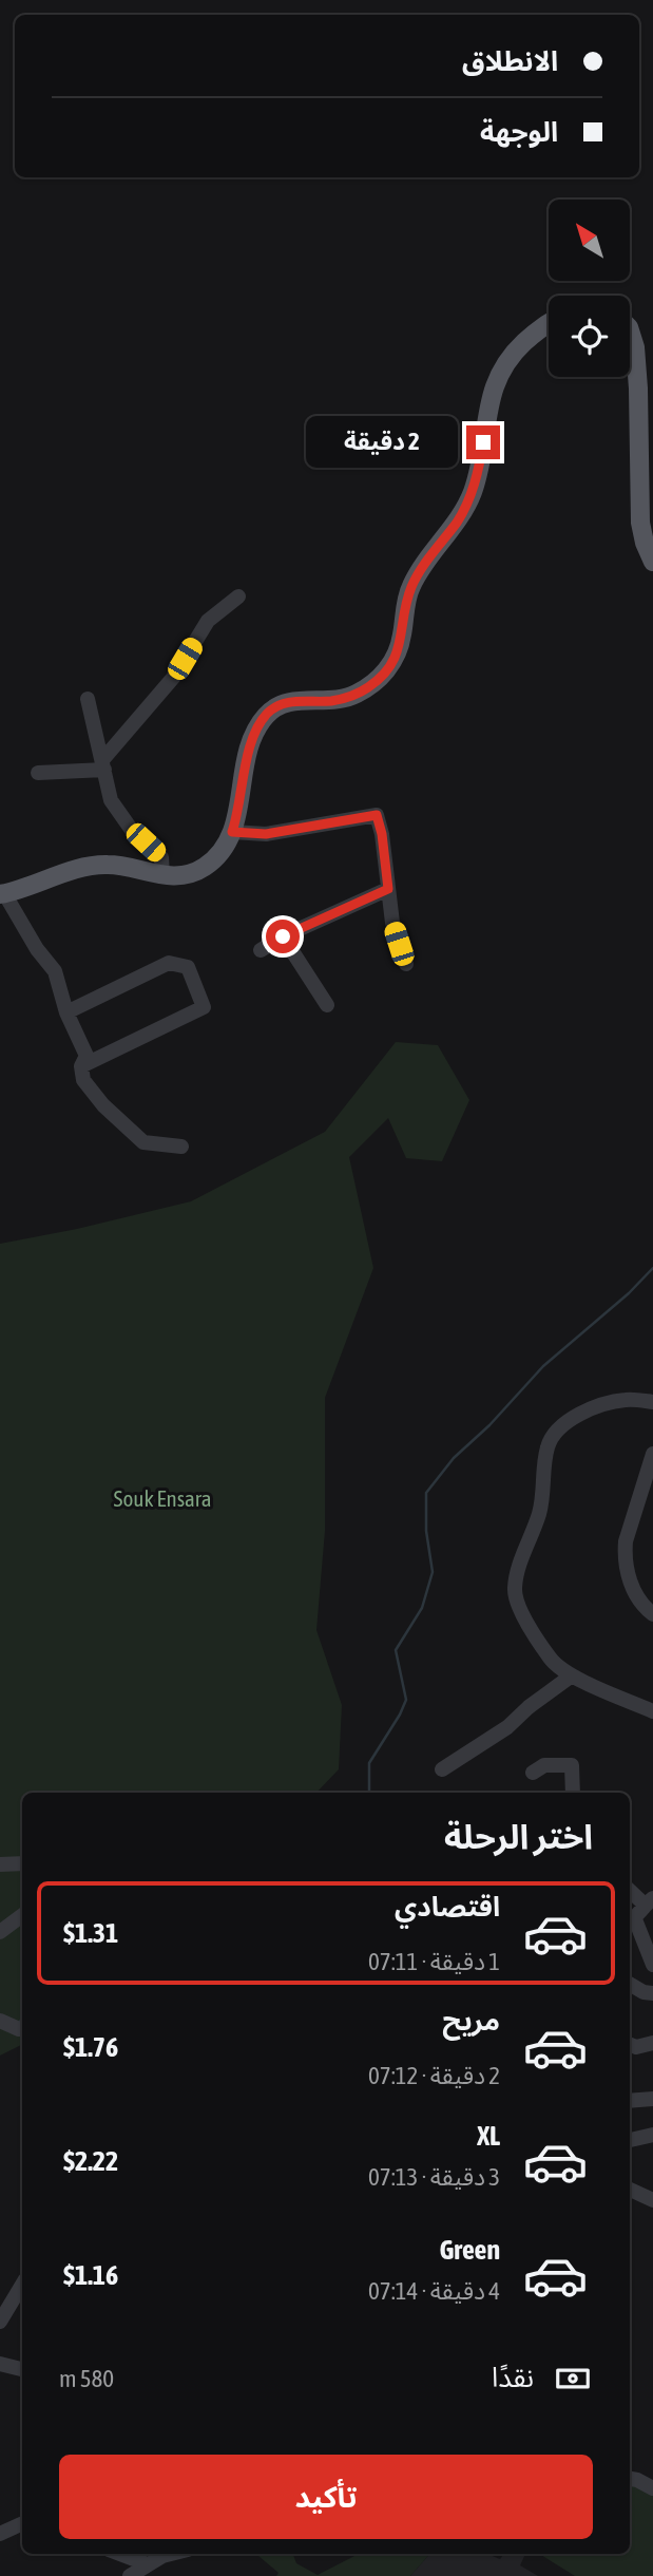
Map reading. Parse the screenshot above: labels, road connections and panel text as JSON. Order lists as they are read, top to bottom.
{
  "parks": ["Souk Ensara"],
  "north": "top left",
  "page": {
    "banner": ["الانطلاق", "الوجهة"],
    "bubble": "2 دقيقة",
    "heading": "اختر الرحلة",
    "list": [
      {
        "name": "اقتصادي",
        "note": "1 دقيقة · 07:11",
        "value": "$1.31"
      },
      {
        "name": "مريح",
        "note": "2 دقيقة · 07:12",
        "value": "$1.76"
      },
      {
        "name": "XL",
        "note": "3 دقيقة · 07:13",
        "value": "$2.22"
      },
      {
        "name": "Green",
        "note": "4 دقيقة · 07:14",
        "value": "$1.16"
      }
    ],
    "pay": ["نقدًا", "580 m"],
    "buttons": "تأكيد"
  }
}
